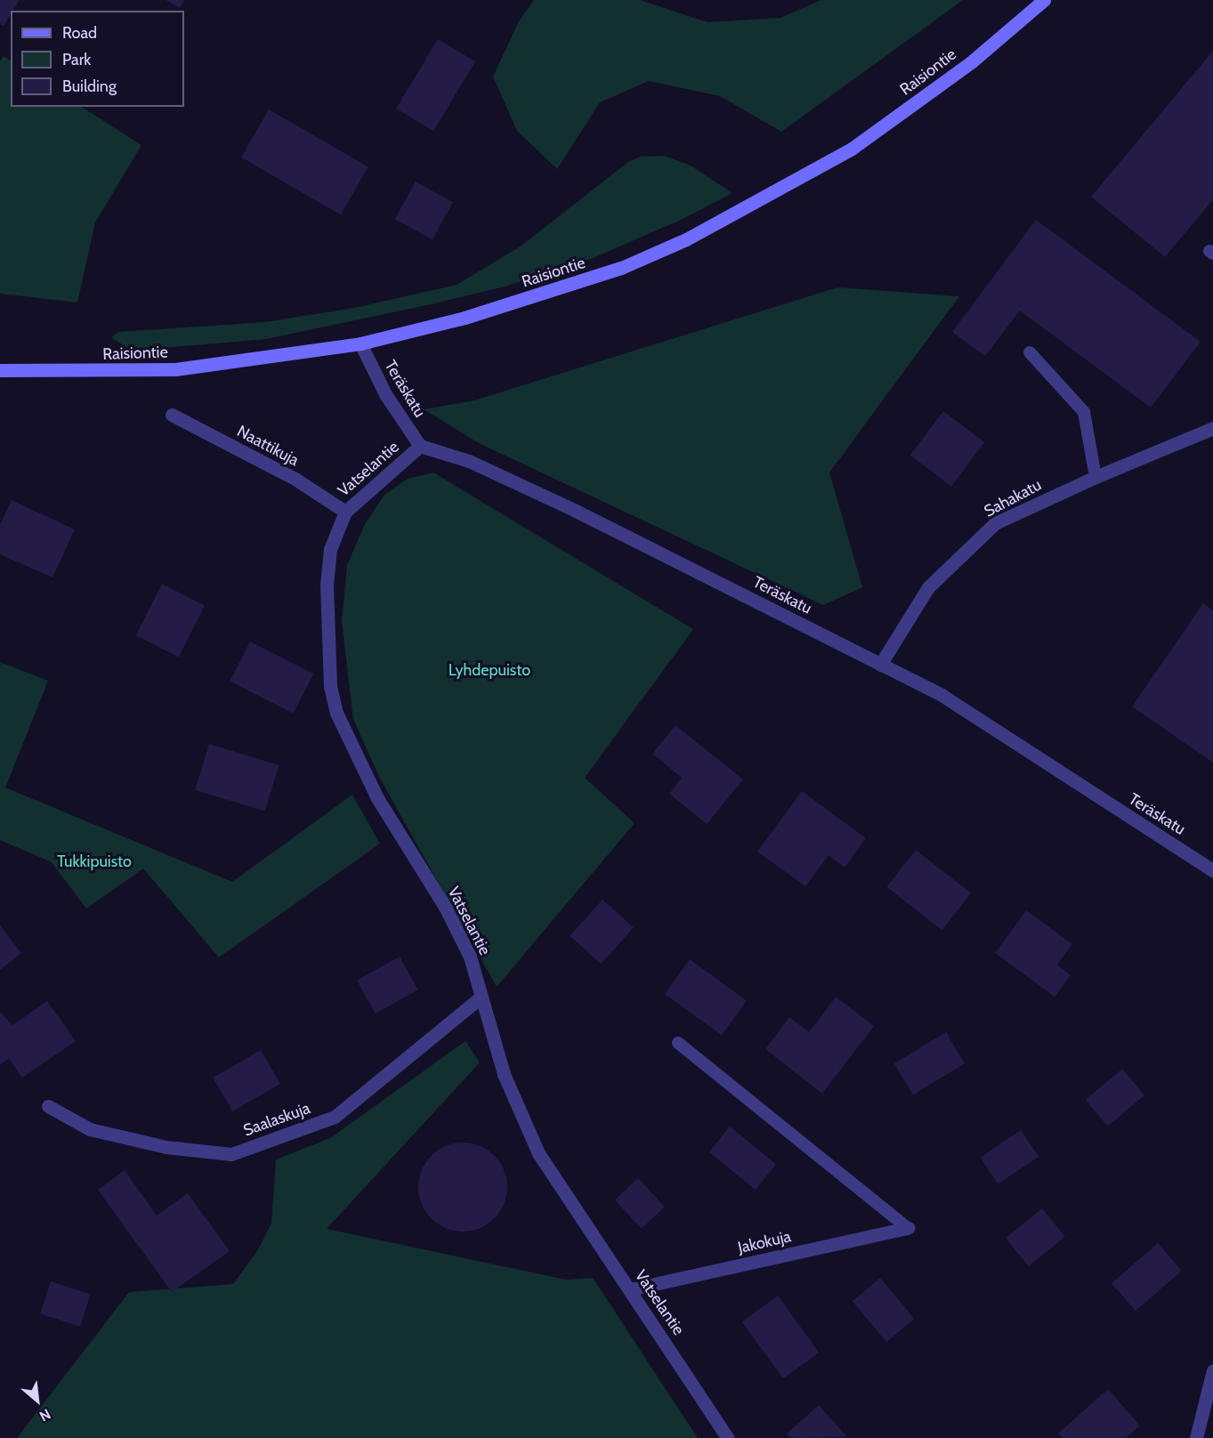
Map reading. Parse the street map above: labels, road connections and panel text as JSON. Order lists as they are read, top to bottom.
{
  "streets": {
    "main road": ["Raisiontie"],
    "street": [
      "Teräskatu",
      "Naattikuja",
      "Vatselantie",
      "Sahakatu",
      "Saalaskuja",
      "Jakokuja"
    ]
  },
  "crossings": [
    ["Raisiontie", "Teräskatu"],
    ["Teräskatu", "Vatselantie"],
    ["Teräskatu", "Sahakatu"],
    ["Naattikuja", "Vatselantie"],
    ["Vatselantie", "Saalaskuja"],
    ["Vatselantie", "Jakokuja"]
  ],
  "parks": ["Lyhdepuisto", "Tukkipuisto"],
  "legend": ["Road", "Park", "Building"],
  "north": "bottom right"
}
